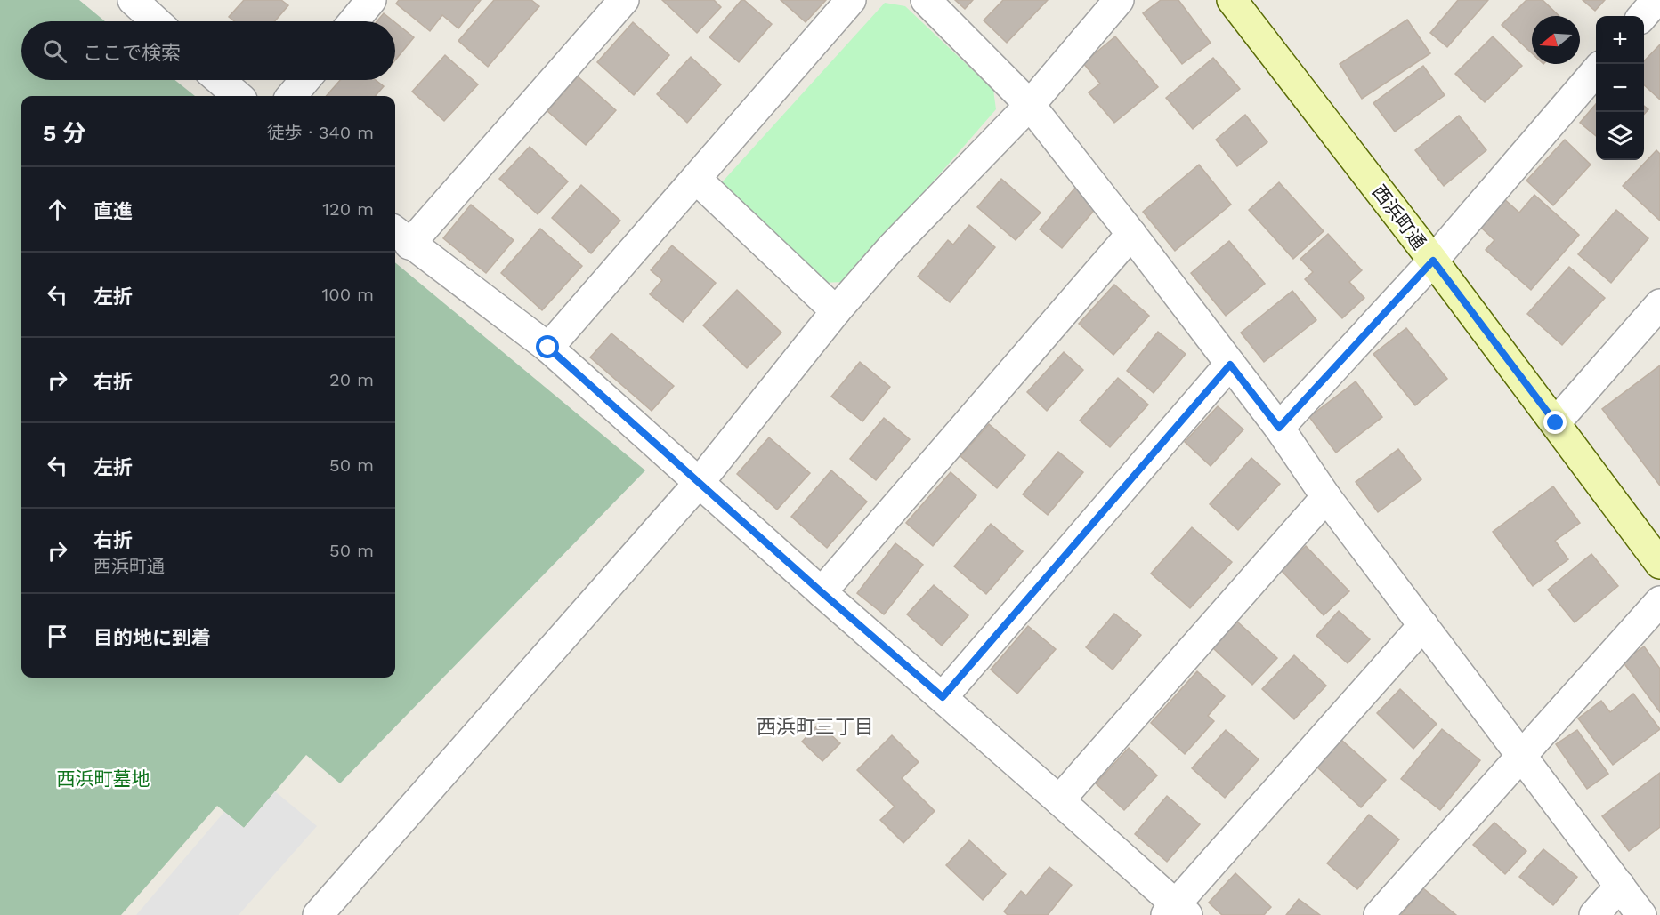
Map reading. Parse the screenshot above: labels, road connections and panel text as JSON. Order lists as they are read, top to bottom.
{
  "streets": {
    "street": ["西浜町通"]
  },
  "districts": ["西浜町三丁目"],
  "parks": ["西浜町墓地"],
  "north": "left",
  "page": {
    "map_buttons": ["+", "−"],
    "search": "ここで検索",
    "heading": ["5 分", "徒歩 · 340 m"],
    "list": [
      ["直進", "120 m"],
      ["左折", "100 m"],
      ["右折", "20 m"],
      ["左折", "50 m"],
      ["右折", "西浜町通", "50 m"],
      "目的地に到着"
    ]
  }
}
